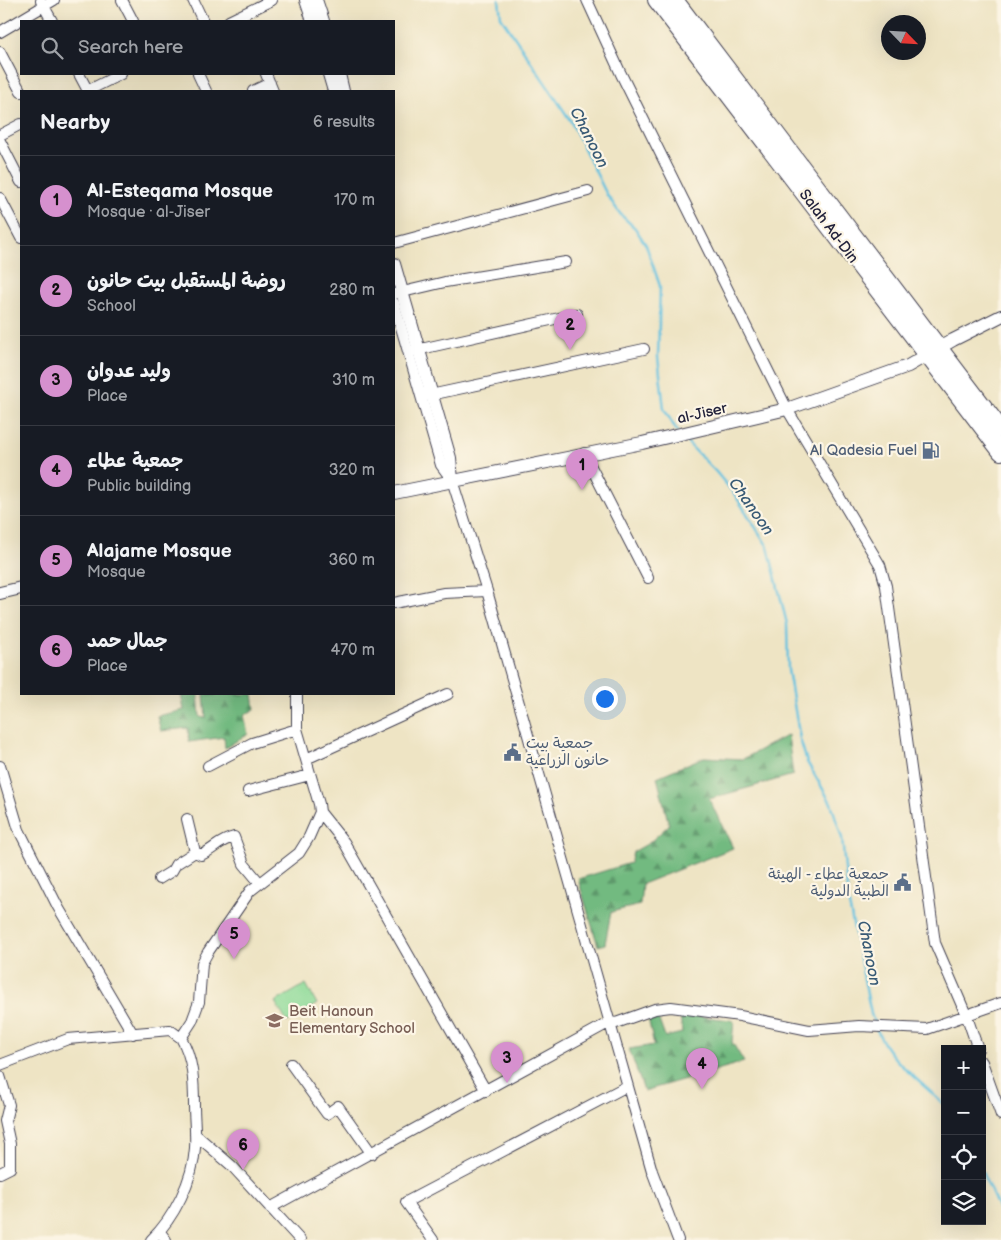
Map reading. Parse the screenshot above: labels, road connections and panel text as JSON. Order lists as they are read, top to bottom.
{
  "streets": {
    "highway": ["Salah Ad-Din"],
    "street": ["al-Jiser"]
  },
  "crossings": [
    ["Salah Ad-Din", "al-Jiser"]
  ],
  "water": ["Chanoon"],
  "places": {
    "fuel station": ["Al Qadesia Fuel"],
    "public building": ["جمعية بيت حانون الزراعية", "جمعية عطاء - الهيئة الطبية الدولية"],
    "school or university": ["Beit Hanoun Elementary School"]
  },
  "north": "bottom right",
  "page": {
    "search": "Search here",
    "heading": ["Nearby", "6 results"],
    "list": [
      {
        "mark": "1",
        "name": "Al-Esteqama Mosque",
        "note": "Mosque · al-Jiser",
        "value": "170 m"
      },
      {
        "mark": "2",
        "name": "روضة المستقبل بيت حانون",
        "note": "School",
        "value": "280 m"
      },
      {
        "mark": "3",
        "name": "وليد عدوان",
        "note": "Place",
        "value": "310 m"
      },
      {
        "mark": "4",
        "name": "جمعية عطاء",
        "note": "Public building",
        "value": "320 m"
      },
      {
        "mark": "5",
        "name": "Alajame Mosque",
        "note": "Mosque",
        "value": "360 m"
      },
      {
        "mark": "6",
        "name": "جمال حمد",
        "note": "Place",
        "value": "470 m"
      }
    ],
    "pins": [
      "2",
      "1",
      "5",
      "3",
      "4",
      "6"
    ],
    "map_buttons": ["+", "−"]
  }
}
